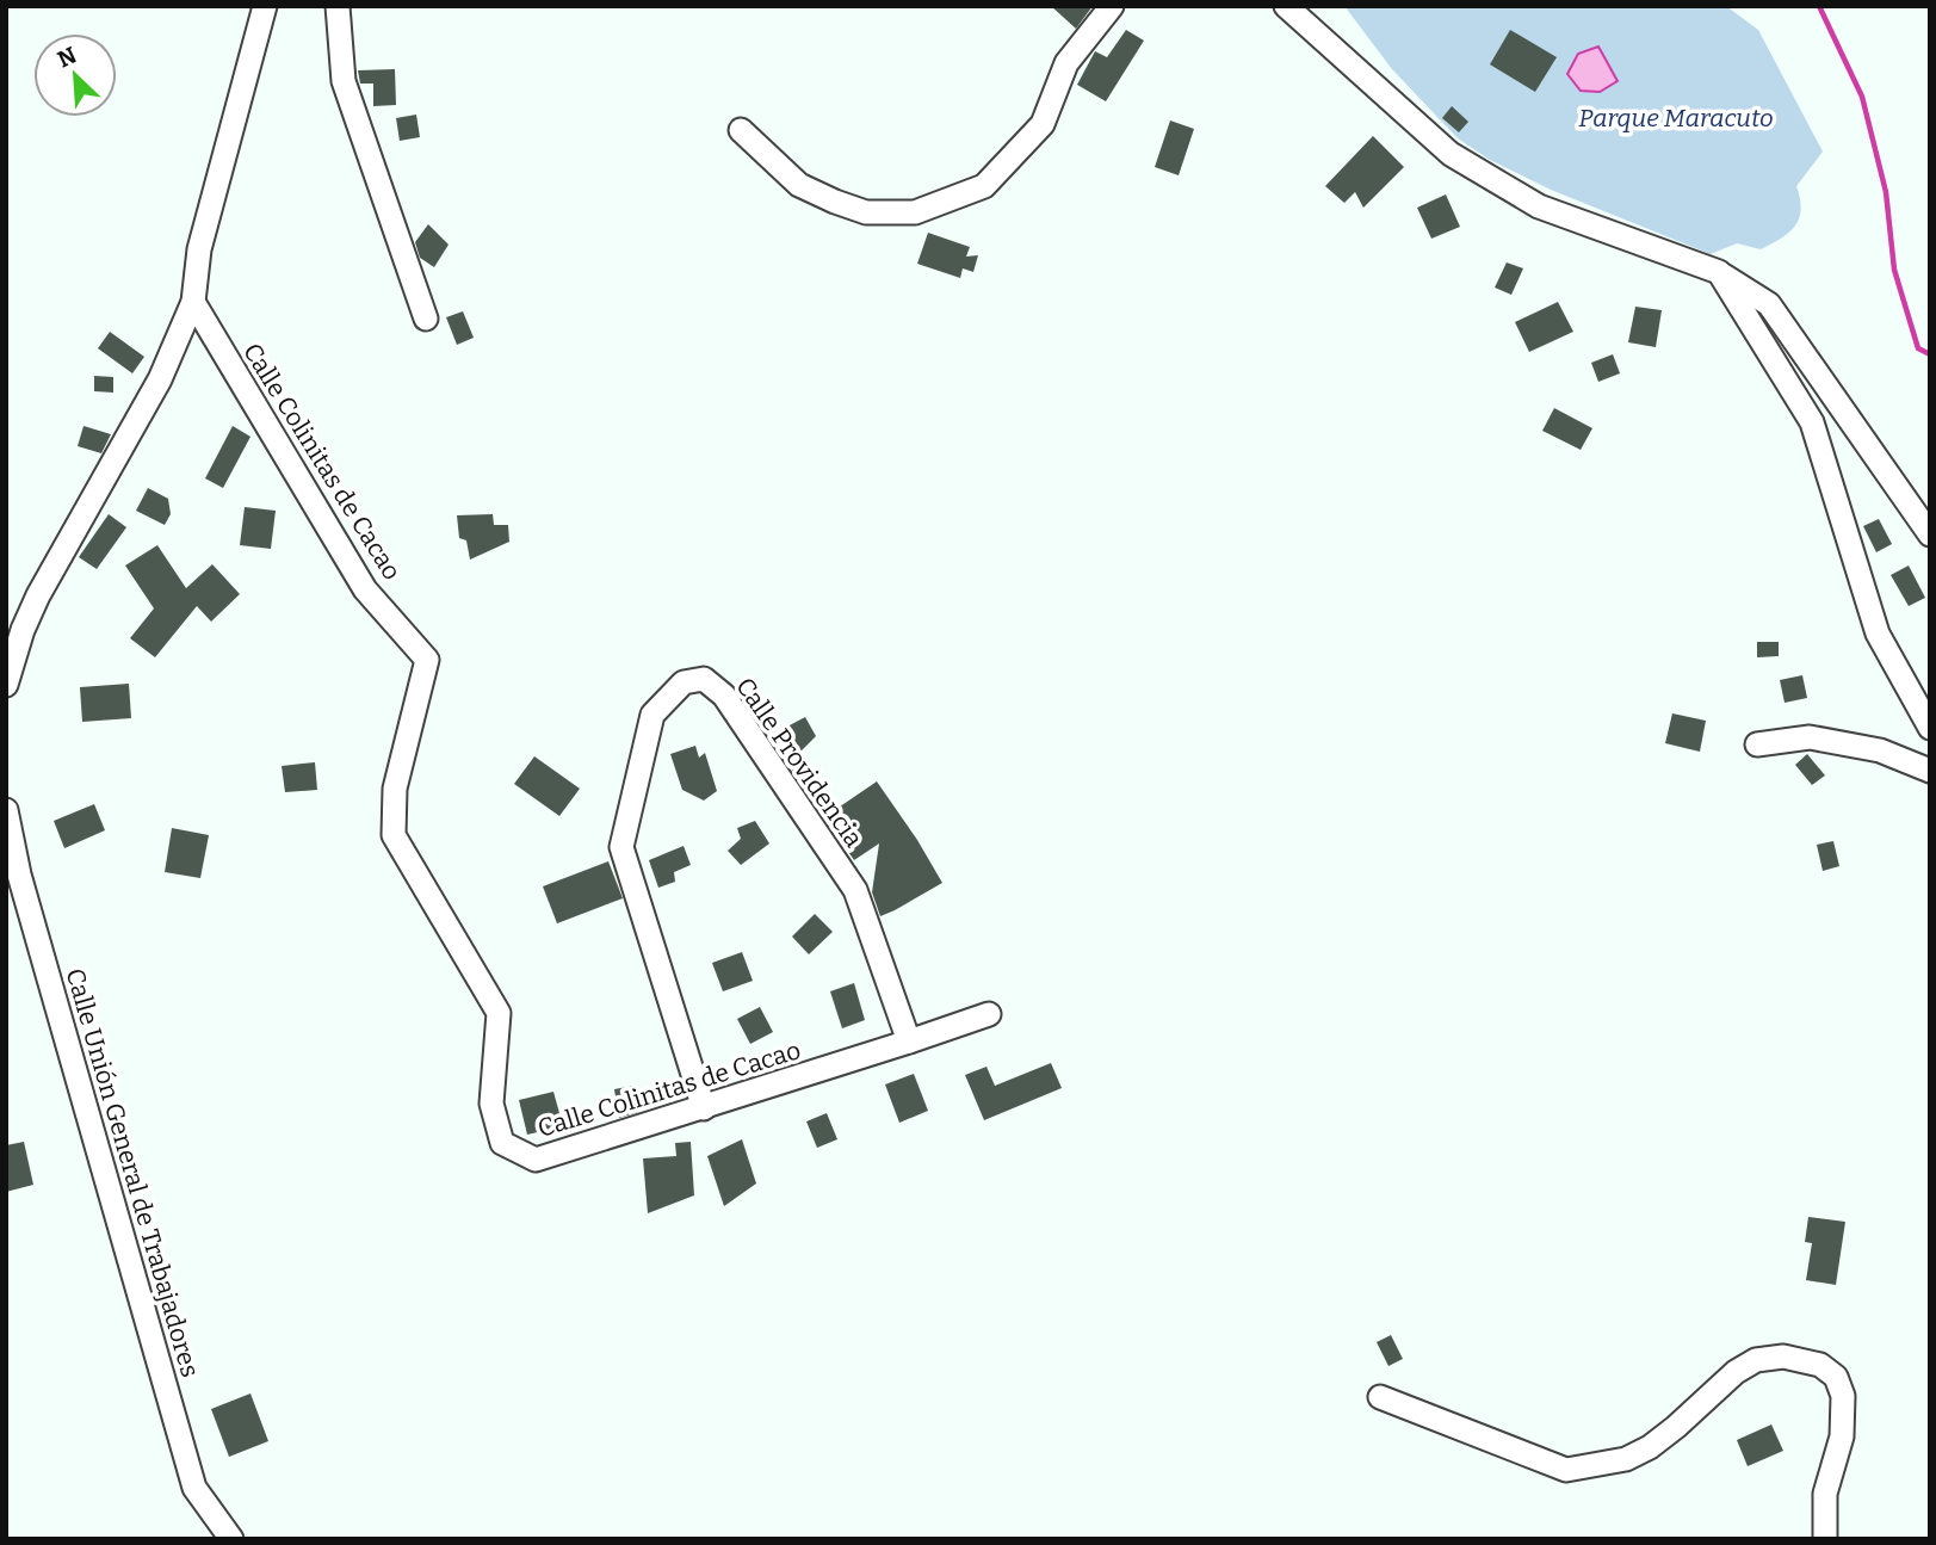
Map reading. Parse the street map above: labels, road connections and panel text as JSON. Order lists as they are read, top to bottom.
{
  "streets": {
    "street": ["Calle Colinitas de Cacao", "Calle Providencia", "Calle Unión General de Trabajadores"]
  },
  "crossings": [
    ["Calle Colinitas de Cacao", "Calle Providencia"]
  ],
  "parks": ["Parque Maracuto"],
  "north": "top left"
}
